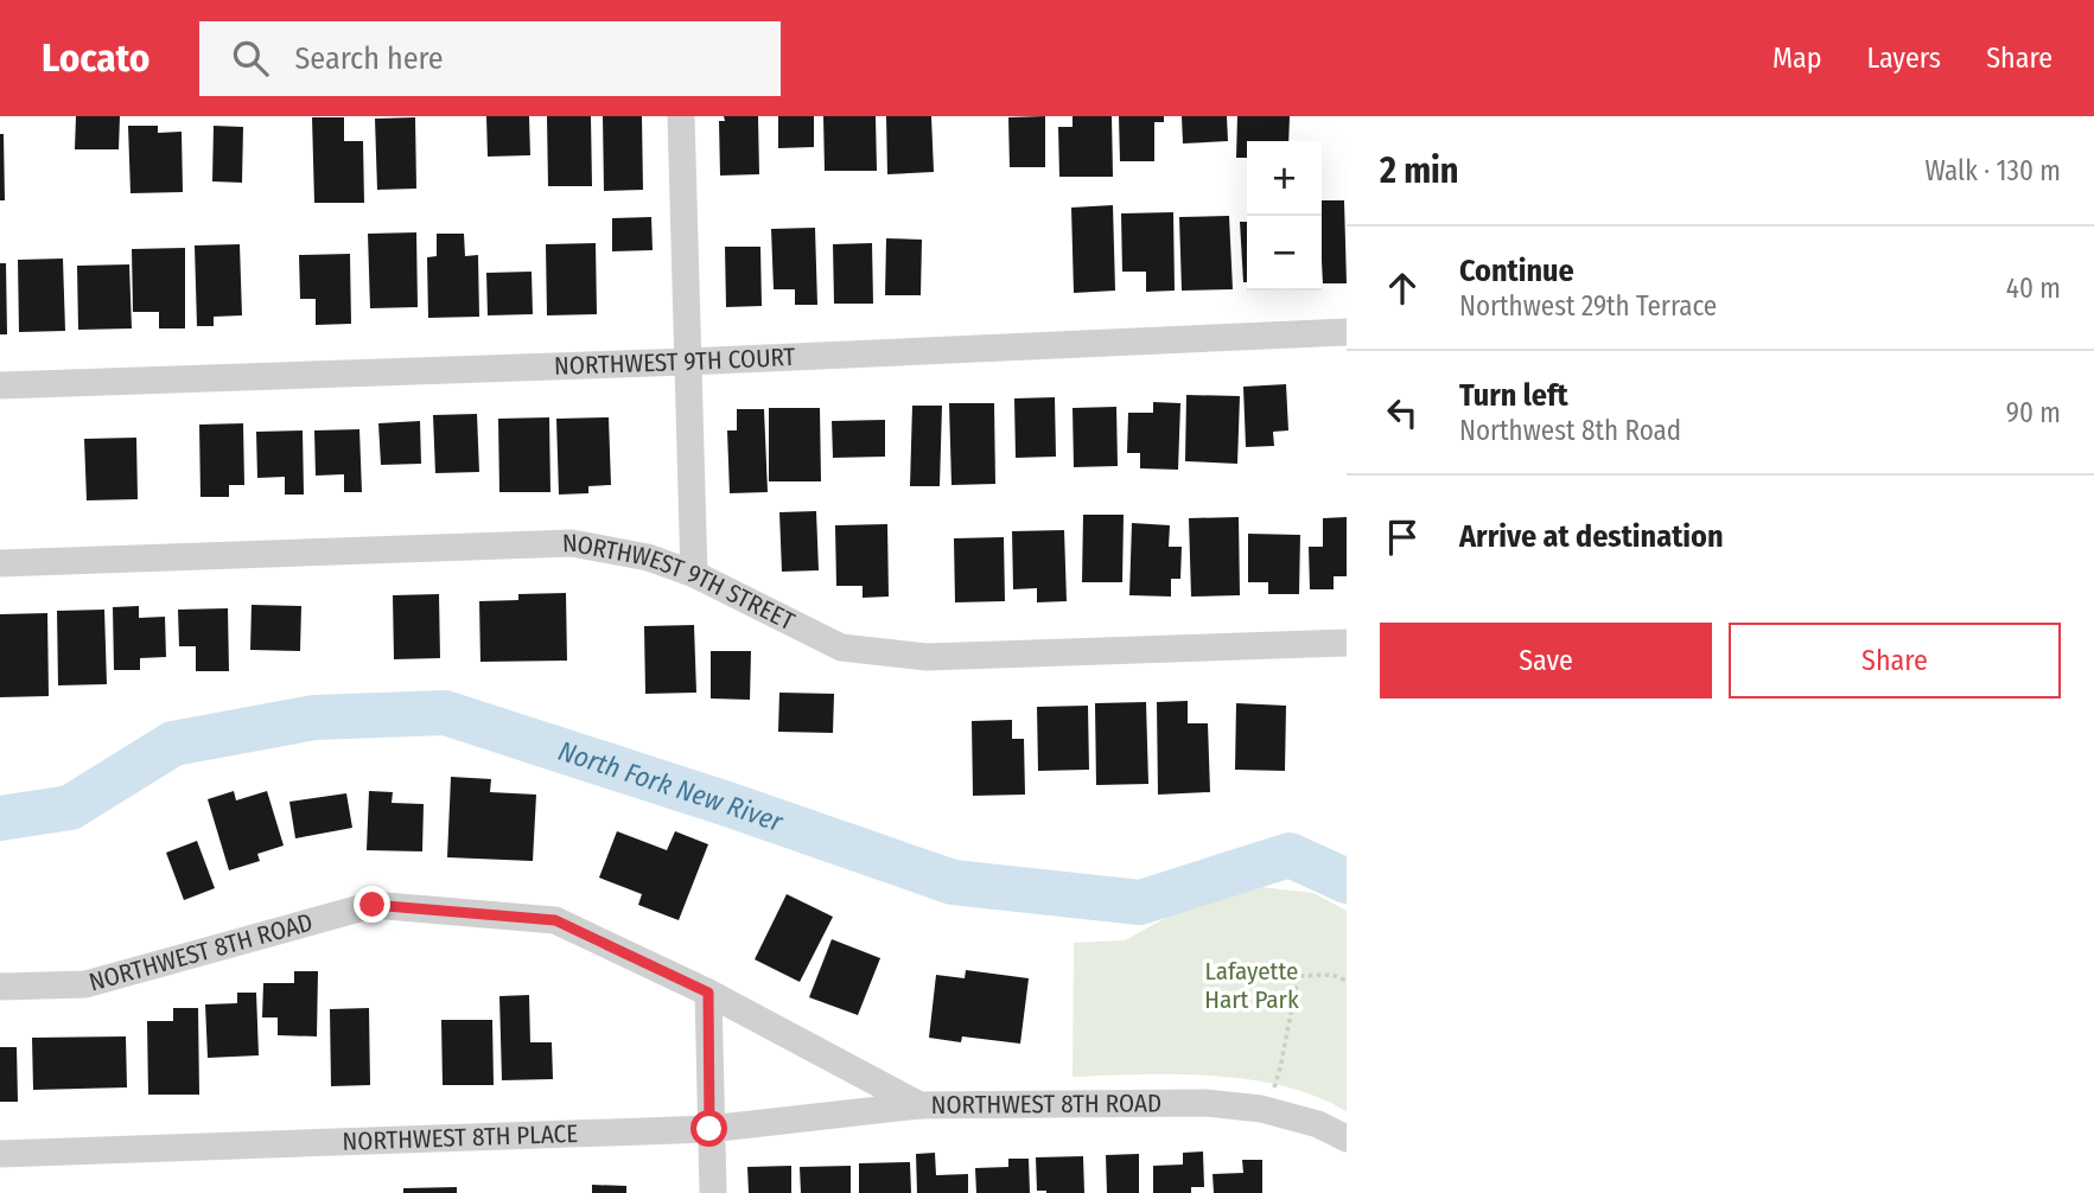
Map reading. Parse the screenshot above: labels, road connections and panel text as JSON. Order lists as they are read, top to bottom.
{
  "streets": {
    "street": [
      "NORTHWEST 9TH COURT",
      "NORTHWEST 9TH STREET",
      "NORTHWEST 8TH ROAD",
      "NORTHWEST 8TH PLACE"
    ]
  },
  "crossings": [
    ["NORTHWEST 8TH ROAD", "NORTHWEST 8TH PLACE"]
  ],
  "water": ["North Fork New River"],
  "parks": ["Lafayette Hart Park"],
  "page": {
    "header": "Locato",
    "search": "Search here",
    "nav": ["Map", "Layers", "Share"],
    "heading": ["2 min", "Walk · 130 m"],
    "map_buttons": ["+", "−"],
    "list": [
      ["Continue", "Northwest 29th Terrace", "40 m"],
      ["Turn left", "Northwest 8th Road", "90 m"],
      "Arrive at destination"
    ],
    "buttons": ["Save", "Share"]
  }
}
